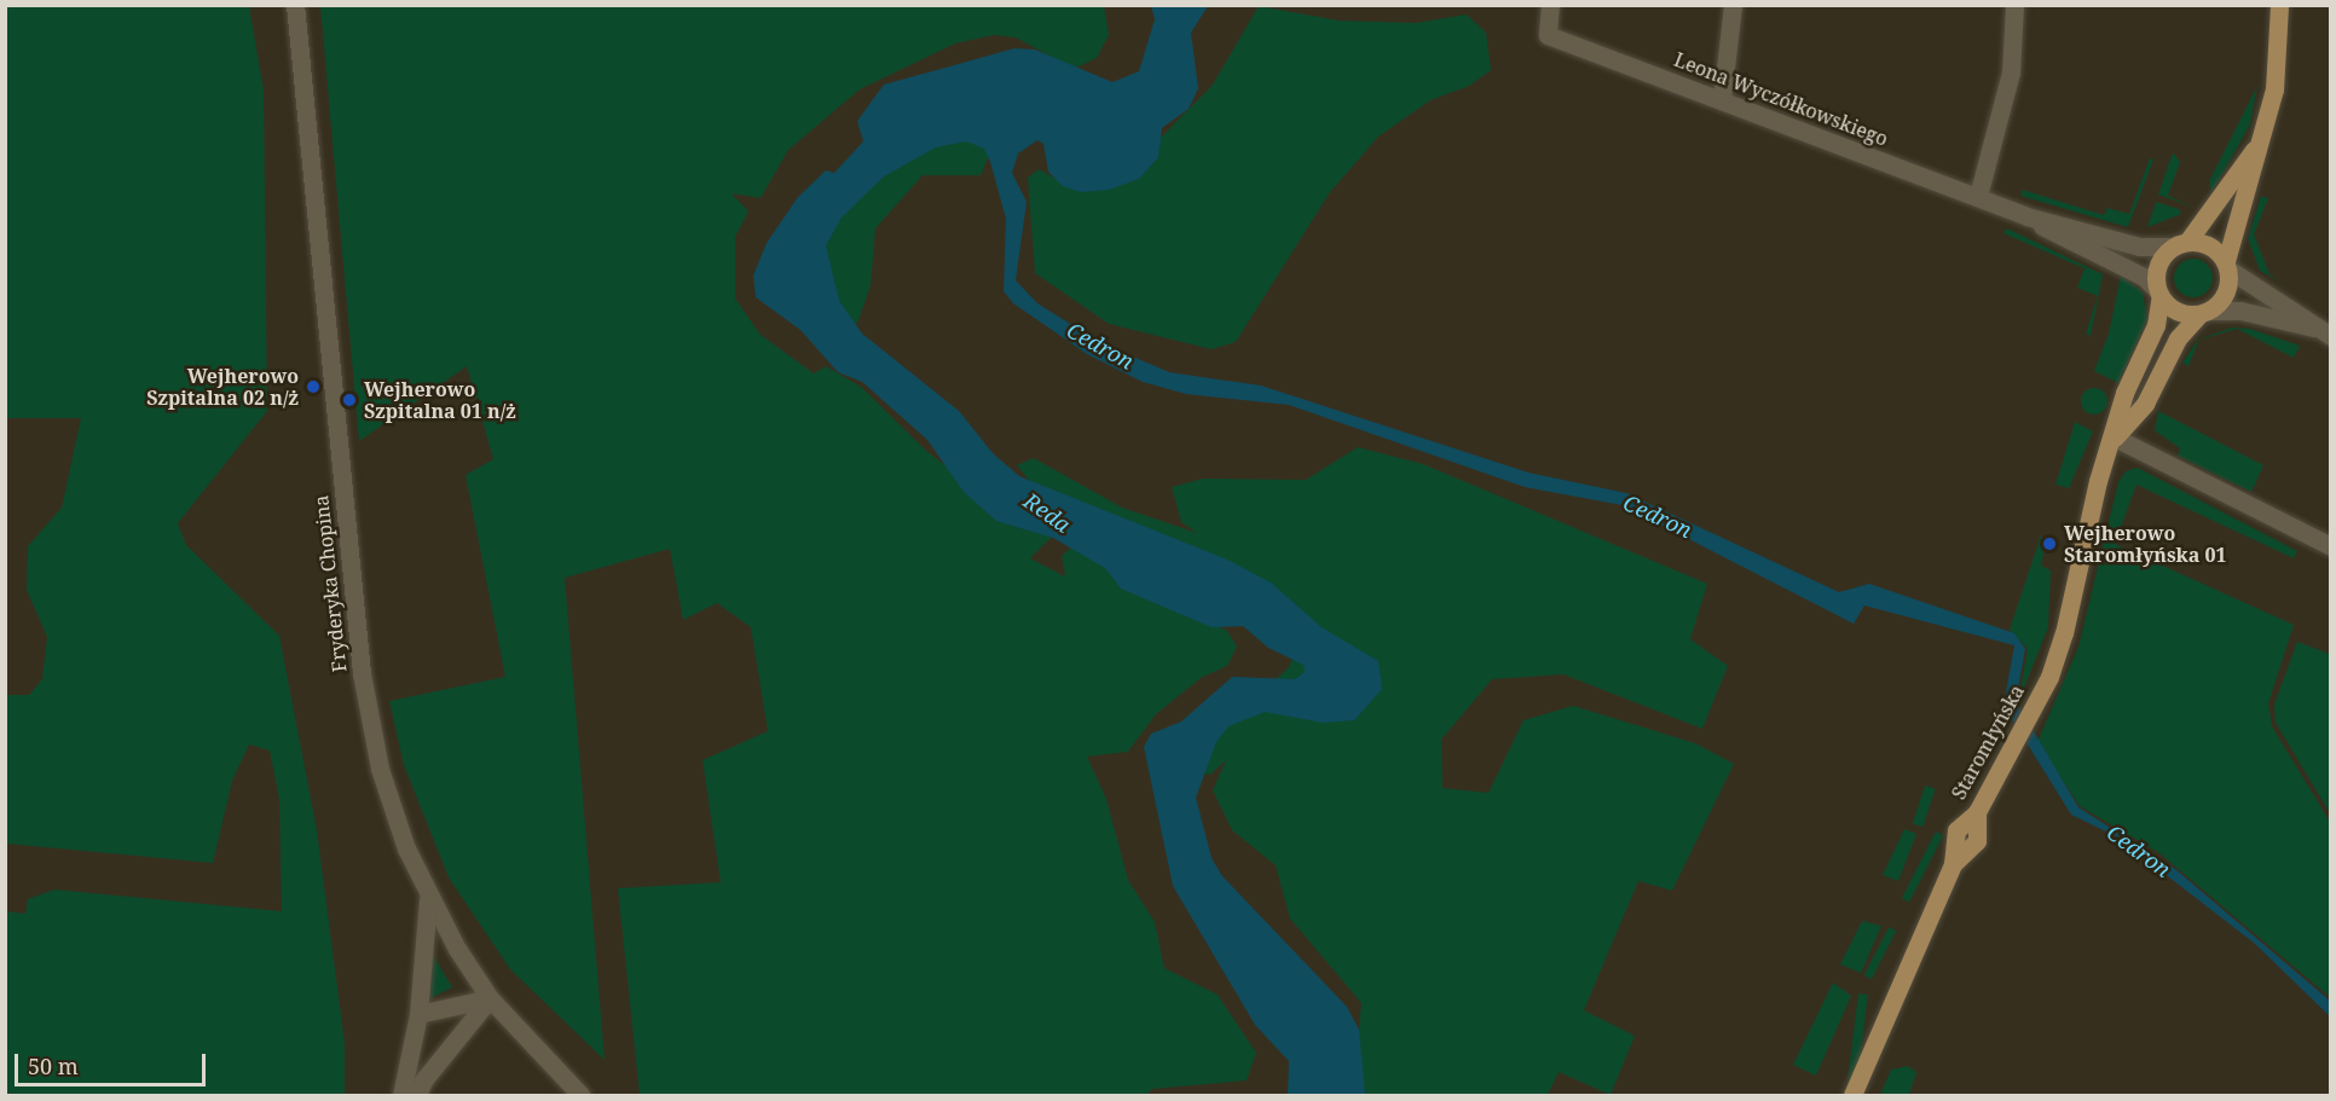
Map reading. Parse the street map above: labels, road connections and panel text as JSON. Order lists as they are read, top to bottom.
{
  "streets": {
    "main road": ["Staromłyńska"],
    "street": ["Leona Wyczółkowskiego", "Fryderyka Chopina"]
  },
  "crossings": [
    ["Leona Wyczółkowskiego", "Staromłyńska"]
  ],
  "water": ["Cedron", "Reda"],
  "places": ["Wejherowo Szpitalna 02 n/ż", "Wejherowo Szpitalna 01 n/ż", "Wejherowo Staromłyńska 01"],
  "scale_bar": "50 m"
}
